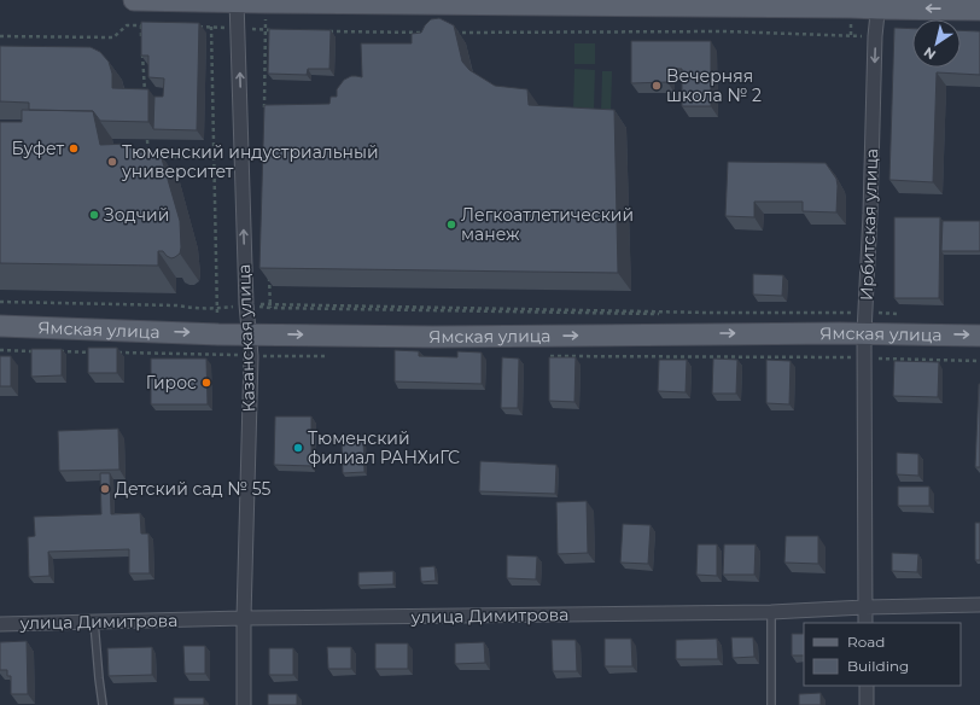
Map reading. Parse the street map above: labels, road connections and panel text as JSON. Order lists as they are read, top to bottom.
{
  "streets": {
    "main road": ["Ямская улица"],
    "street": ["Ирбитская улица", "Казанская улица", "улица Димитрова"]
  },
  "crossings": [
    ["Ирбитская улица", "Ямская улица"],
    ["Ирбитская улица", "улица Димитрова"],
    ["Ямская улица", "Казанская улица"],
    ["Казанская улица", "улица Димитрова"]
  ],
  "one_way": ["Ирбитская улица", "Ямская улица", "Казанская улица"],
  "places": [
    "Вечерняя школа № 2",
    "Буфет",
    "Тюменский индустриальный университет",
    "Зодчий",
    "Легкоатлетический манеж",
    "Гирос",
    "Тюменский филиал РАНХиГС",
    "Детский сад № 55"
  ],
  "legend": ["Road", "Building"],
  "north": "bottom left"
}
